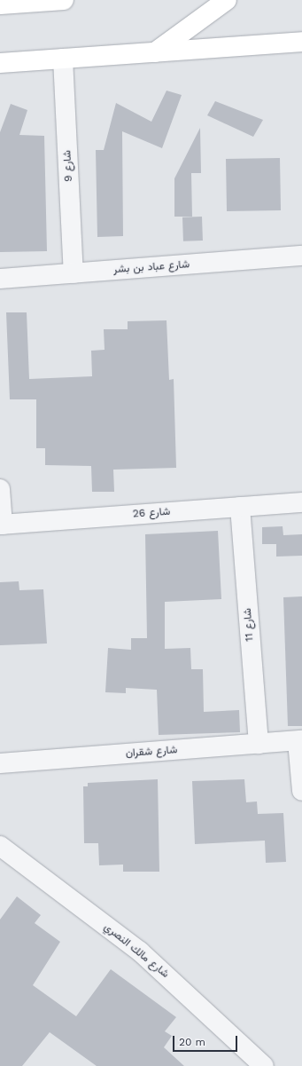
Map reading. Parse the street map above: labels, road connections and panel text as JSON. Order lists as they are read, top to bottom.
{
  "streets": {
    "street": [
      "شارع 9",
      "شارع عباد بن بشر",
      "شارع 26",
      "شارع 11",
      "شارع شقران",
      "شارع مالك النصري"
    ]
  },
  "crossings": [
    ["شارع 9", "شارع عباد بن بشر"],
    ["شارع 26", "شارع 11"],
    ["شارع 11", "شارع شقران"]
  ],
  "scale_bar": "20 m"
}
